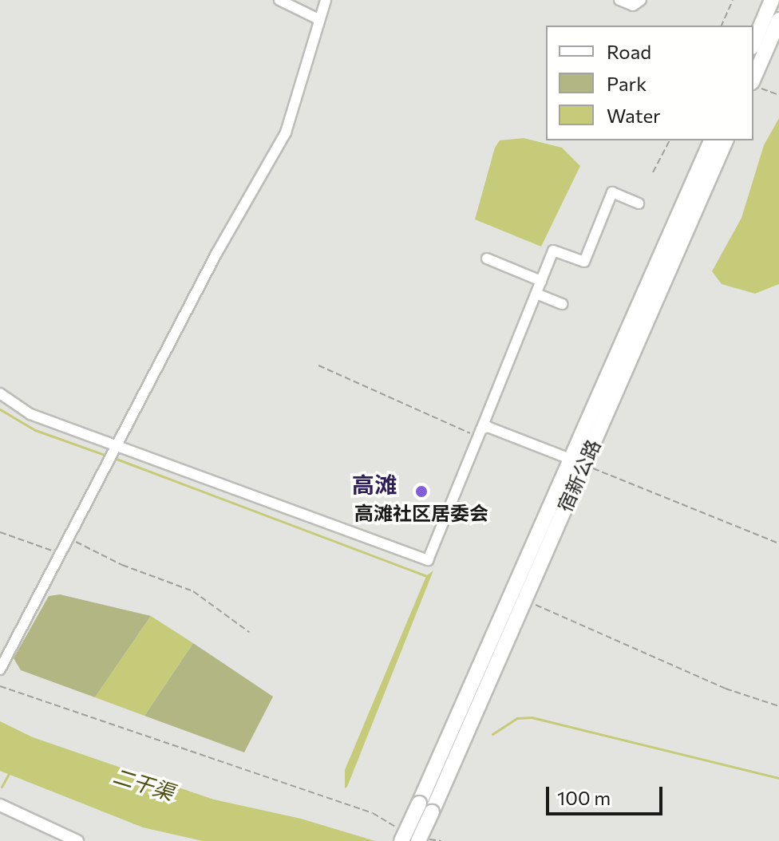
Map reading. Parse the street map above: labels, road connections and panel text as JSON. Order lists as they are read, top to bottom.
{
  "streets": {
    "highway": ["宿新公路"]
  },
  "districts": ["高滩"],
  "water": ["二干渠"],
  "places": ["高滩社区居委会"],
  "legend": ["Road", "Park", "Water"],
  "scale_bar": "100 m"
}
